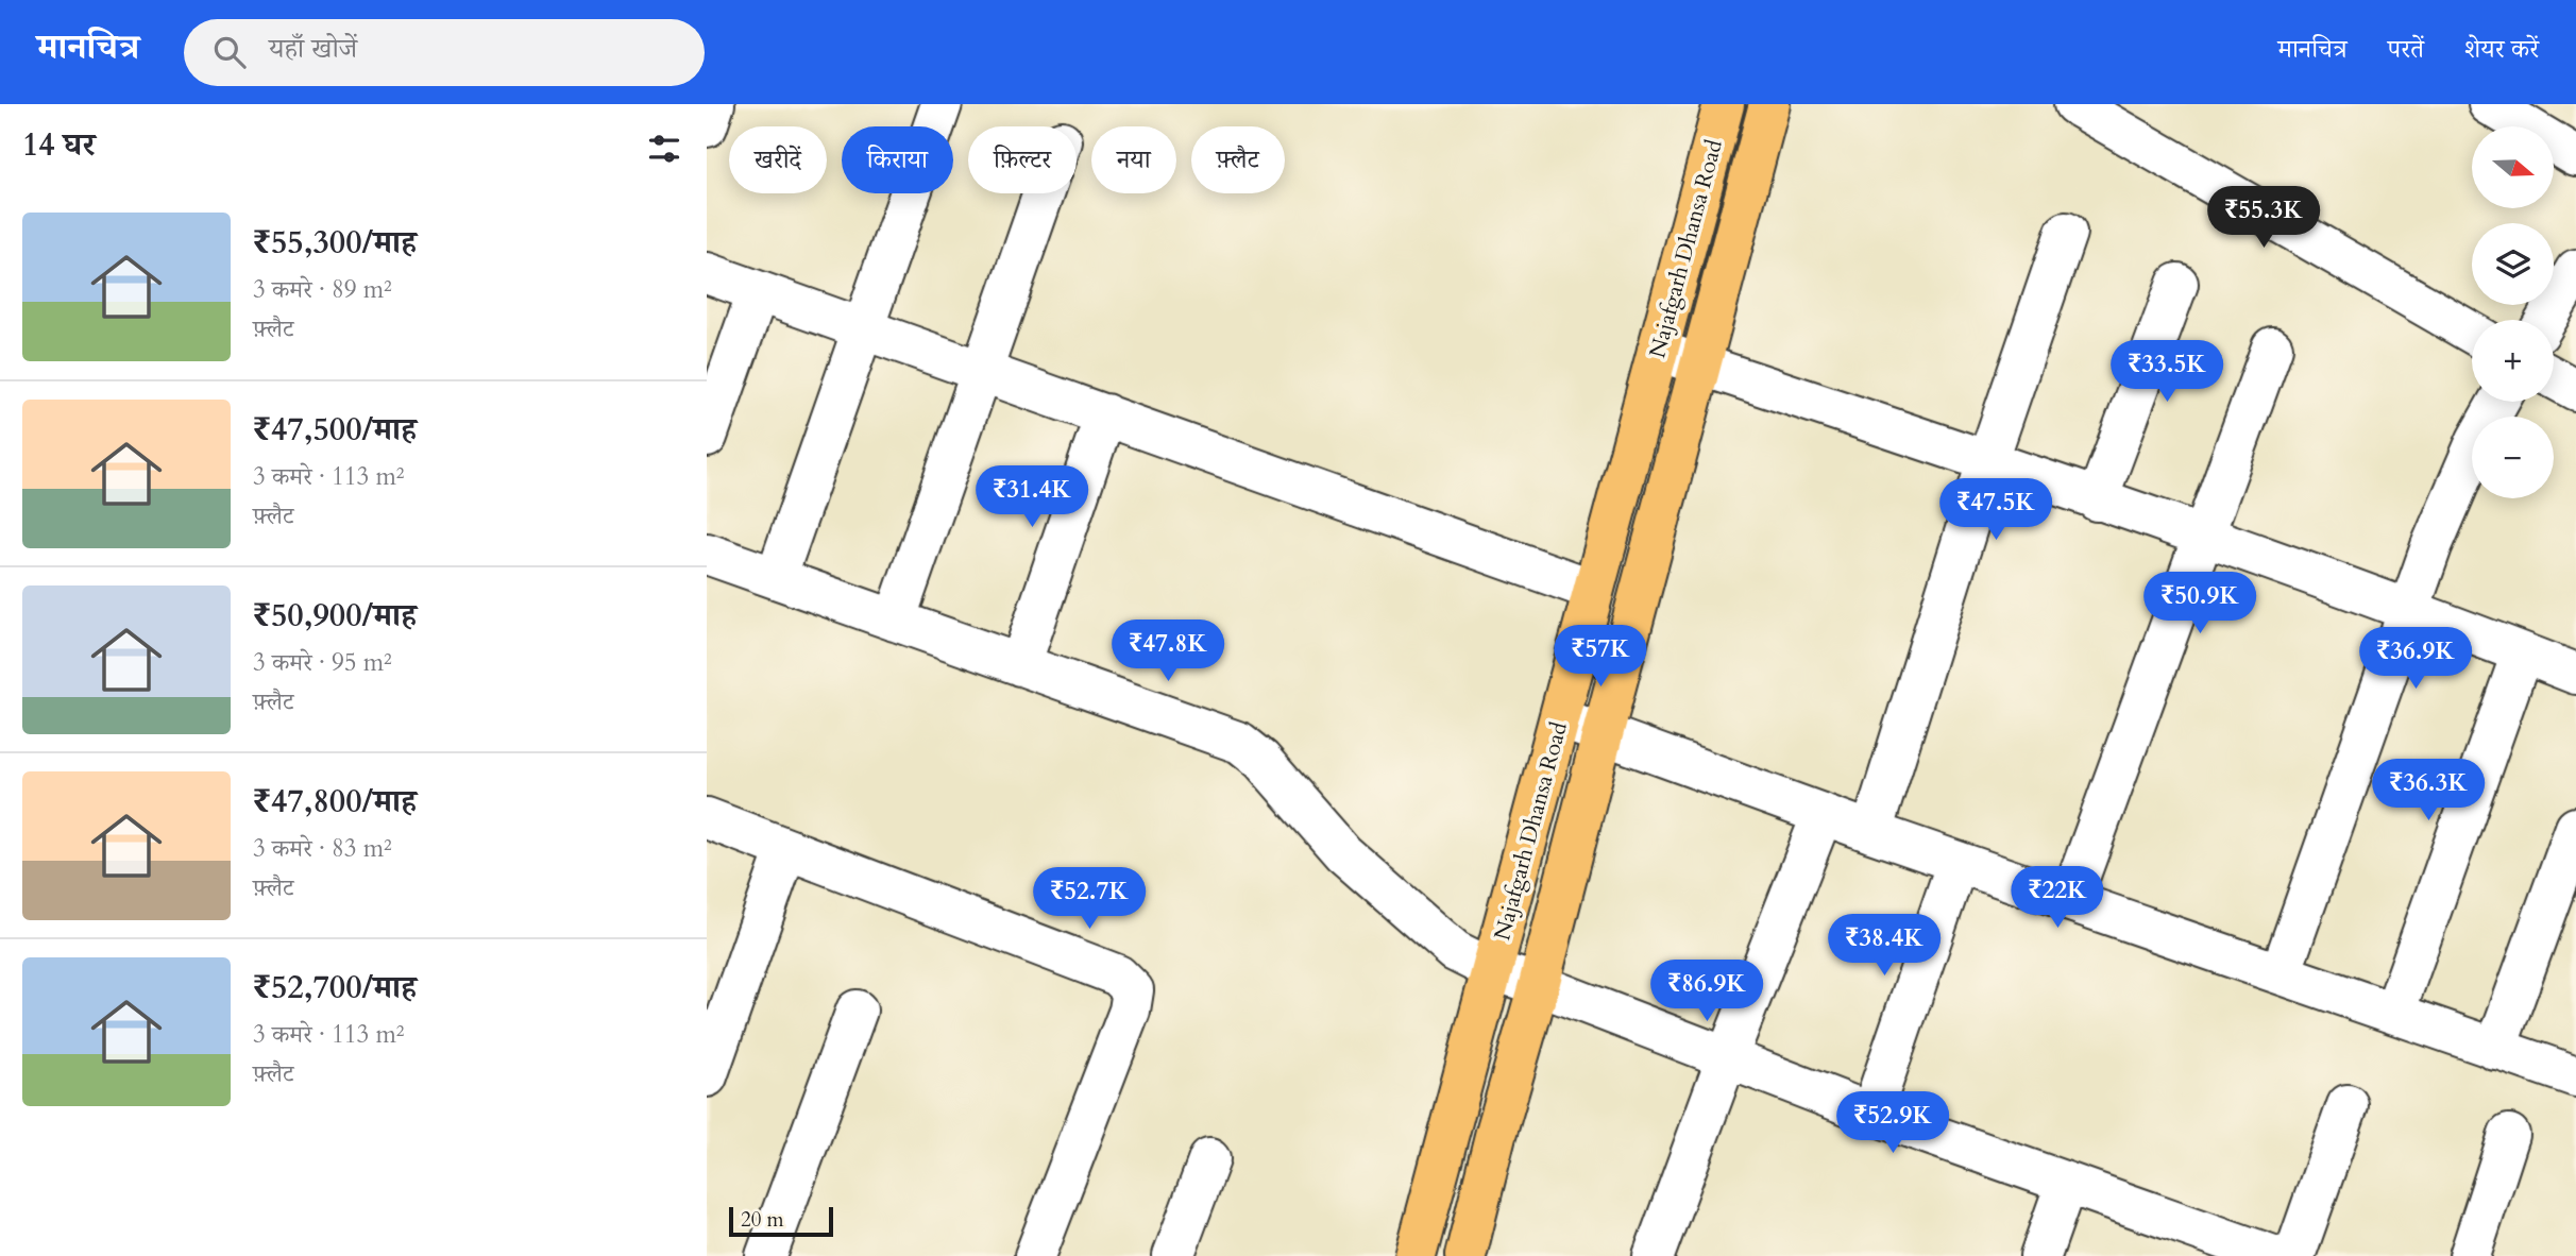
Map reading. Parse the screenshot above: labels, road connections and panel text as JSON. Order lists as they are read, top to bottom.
{
  "streets": {
    "main road": ["Najafgarh Dhansa Road"]
  },
  "scale_bar": "20 m",
  "north": "right",
  "page": {
    "header": "मानचित्र",
    "search": "यहाँ खोजें",
    "nav": ["मानचित्र", "परतें", "शेयर करें"],
    "heading": "14 घर",
    "map_buttons": ["+", "−"],
    "chip": [
      "खरीदें",
      "किराया",
      "फ़िल्टर",
      "नया",
      "फ़्लैट"
    ],
    "price": [
      "₹55.3K",
      "₹33.5K",
      "₹31.4K",
      "₹47.5K",
      "₹50.9K",
      "₹47.8K",
      "₹57K",
      "₹36.9K",
      "₹36.3K",
      "₹22K",
      "₹52.7K",
      "₹38.4K",
      "₹86.9K",
      "₹52.9K"
    ],
    "list": [
      {
        "name": "₹55,300/माह",
        "note": "3 कमरे · 89 m² · फ़्लैट"
      },
      {
        "name": "₹47,500/माह",
        "note": "3 कमरे · 113 m² · फ़्लैट"
      },
      {
        "name": "₹50,900/माह",
        "note": "3 कमरे · 95 m² · फ़्लैट"
      },
      {
        "name": "₹47,800/माह",
        "note": "3 कमरे · 83 m² · फ़्लैट"
      },
      {
        "name": "₹52,700/माह",
        "note": "3 कमरे · 113 m² · फ़्लैट"
      }
    ],
    "scale": "20 m"
  }
}
